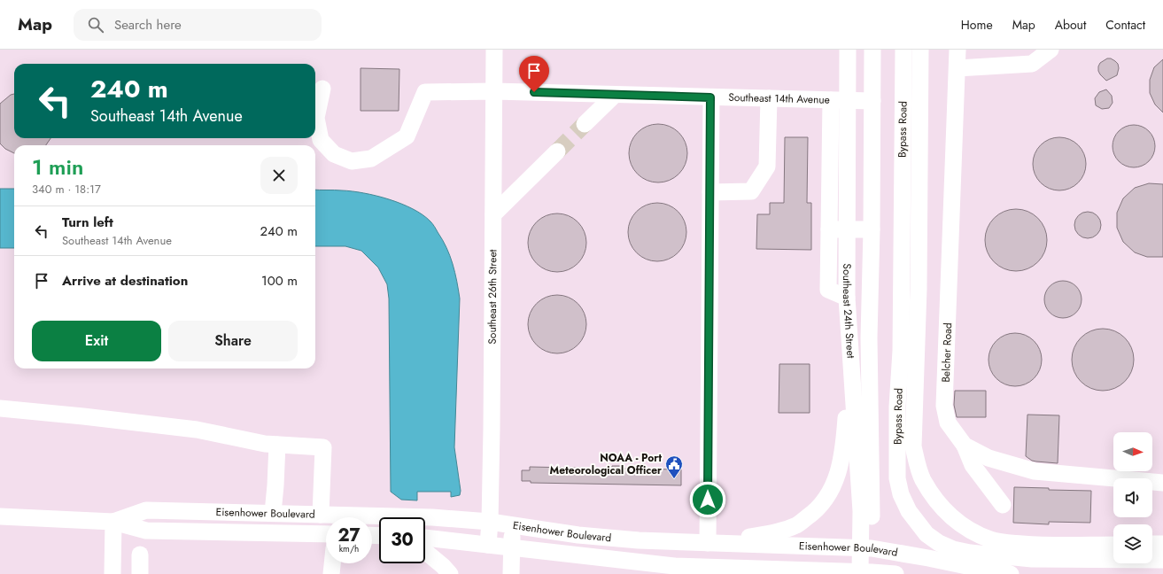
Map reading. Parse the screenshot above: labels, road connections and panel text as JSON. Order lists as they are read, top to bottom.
{
  "streets": {
    "street": [
      "Southeast 14th Avenue",
      "Bypass Road",
      "Southeast 26th Street",
      "Southeast 24th Street",
      "Belcher Road",
      "Eisenhower Boulevard"
    ]
  },
  "crossings": [
    ["Southeast 14th Avenue", "Southeast 26th Street"],
    ["Southeast 14th Avenue", "Southeast 24th Street"],
    ["Southeast 26th Street", "Eisenhower Boulevard"],
    ["Southeast 24th Street", "Eisenhower Boulevard"]
  ],
  "places": {
    "public building": ["NOAA - Port Meteorological Officer"]
  },
  "north": "right",
  "page": {
    "header": "Map",
    "search": "Search here",
    "nav": [
      "Home",
      "Map",
      "About",
      "Contact"
    ],
    "turn": ["240 m", "Southeast 14th Avenue"],
    "heading": ["1 min", "340 m · 18:17"],
    "list": [
      {
        "name": "Turn left",
        "note": "Southeast 14th Avenue",
        "value": "240 m"
      },
      {
        "name": "Arrive at destination",
        "value": "100 m"
      }
    ],
    "buttons": ["Exit", "Share"],
    "speed": "27 km/h",
    "limit": "30"
  }
}
